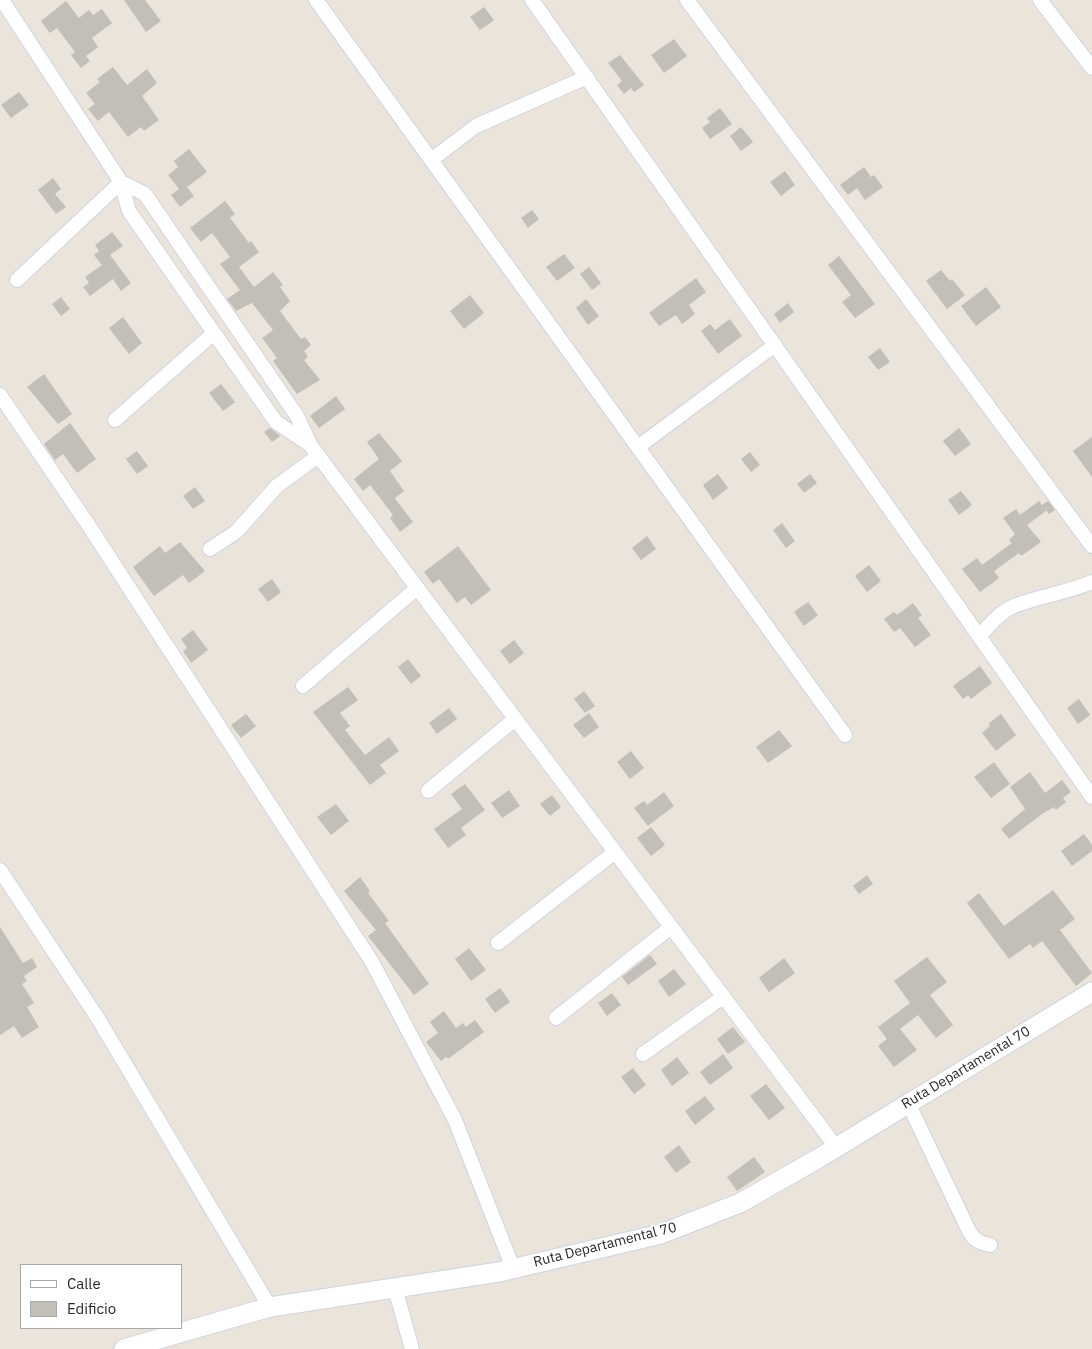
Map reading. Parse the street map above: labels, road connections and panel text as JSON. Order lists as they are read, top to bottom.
{
  "streets": {
    "main road": ["Ruta Departamental 70"]
  },
  "legend": ["Calle", "Edificio"]
}
